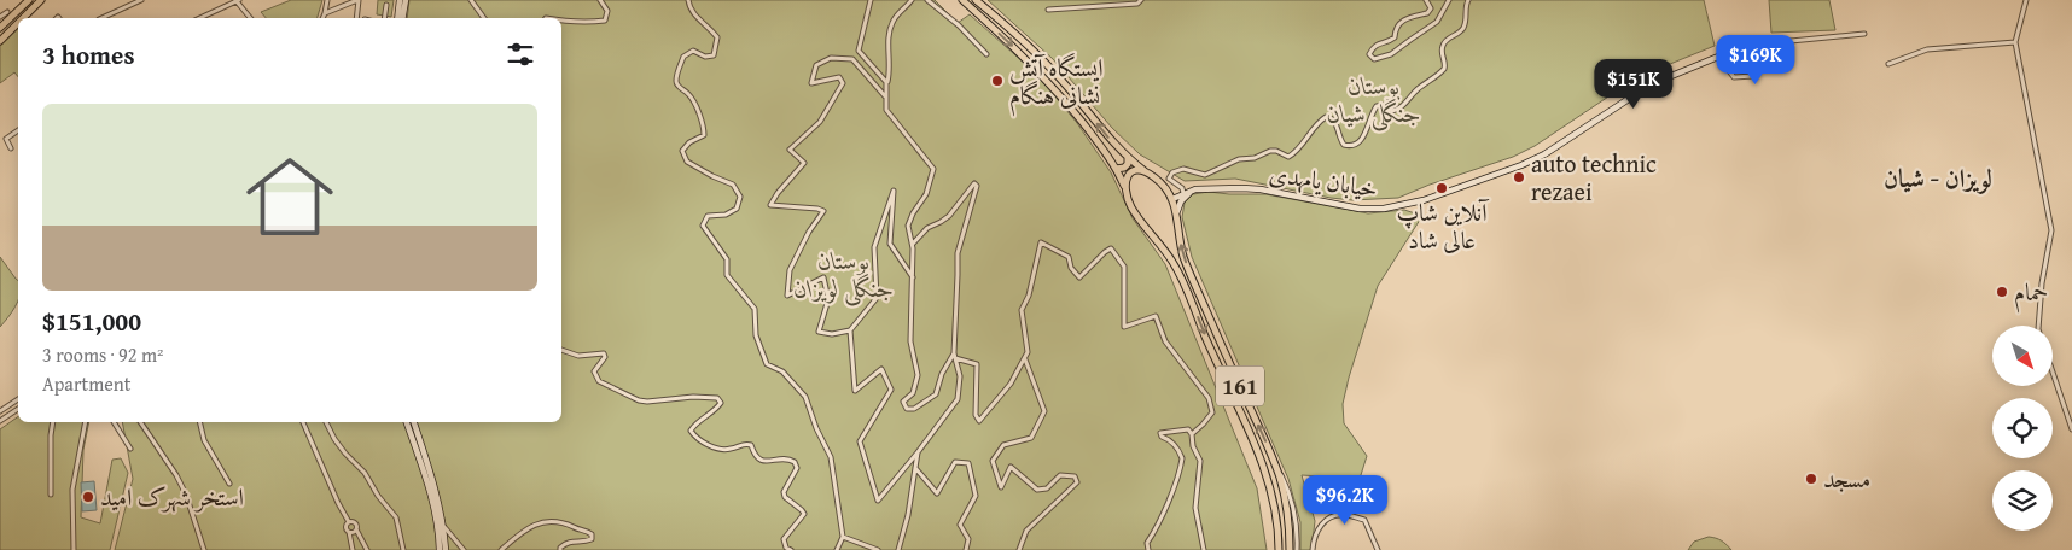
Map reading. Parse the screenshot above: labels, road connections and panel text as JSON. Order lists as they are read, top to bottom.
{
  "streets": {
    "main road": ["خیابان یامهدی", "161"]
  },
  "districts": ["لویزان - شیان"],
  "parks": ["بوستان جنگلی شیان", "بوستان جنگلی لویزان"],
  "places": [
    "ایستگاه آتش نشانی هنگام",
    "auto technic rezaei",
    "آنلاین شاپ عالی شاد",
    "حمام",
    "مسجد",
    "استخر شهرک امید"
  ],
  "north": "bottom right",
  "page": {
    "heading": "3 homes",
    "price": ["$169K", "$151K", "$96.2K"],
    "list": [
      {
        "name": "$151,000",
        "note": "3 rooms · 92 m² · Apartment"
      }
    ]
  }
}
